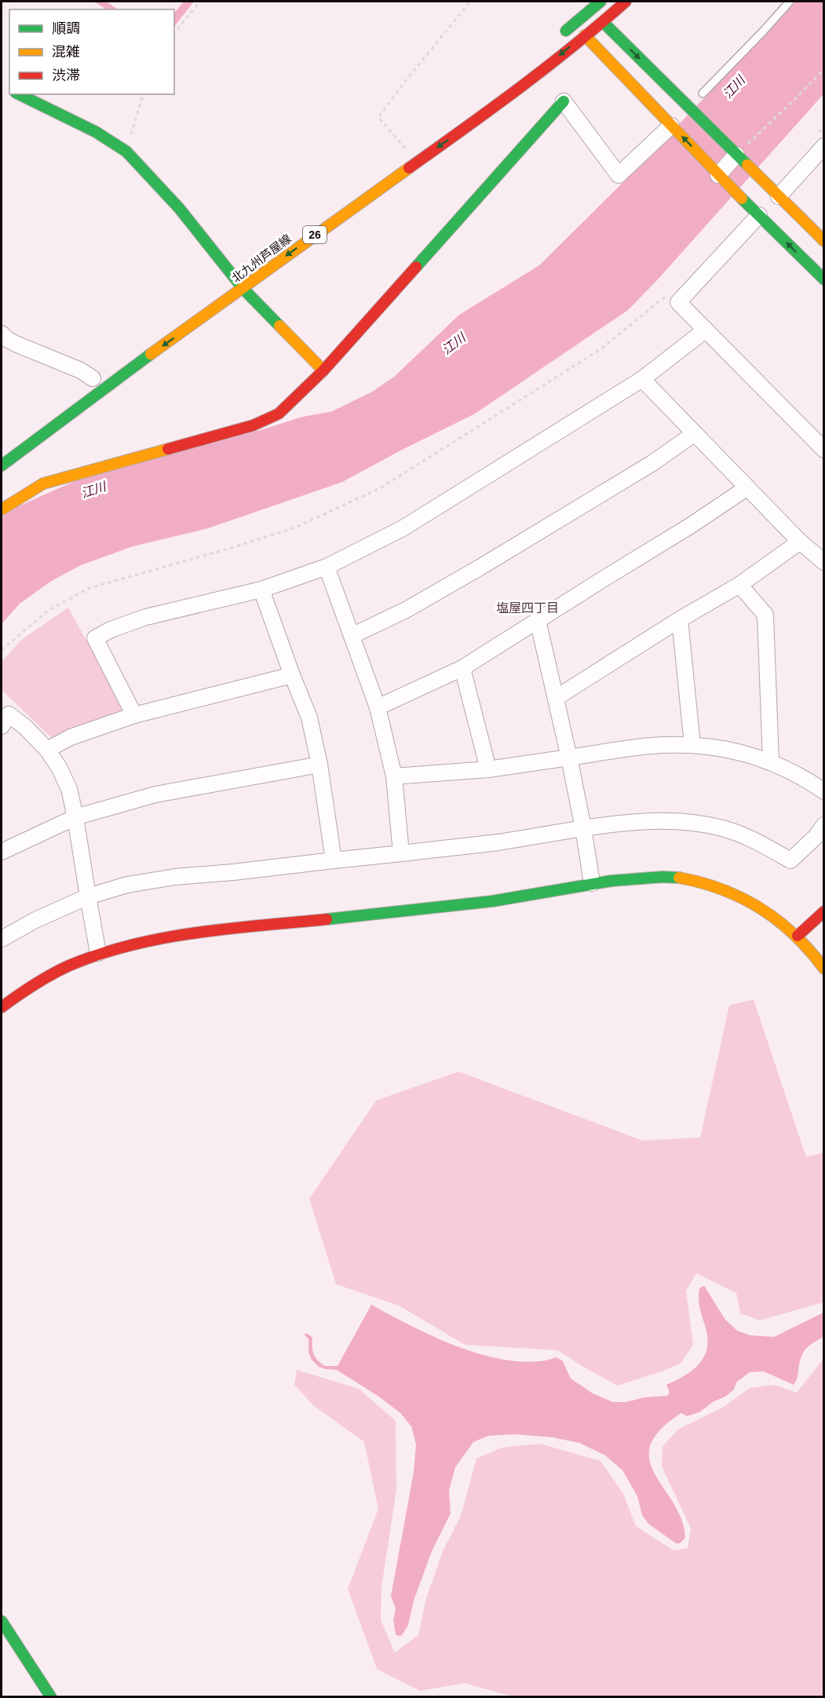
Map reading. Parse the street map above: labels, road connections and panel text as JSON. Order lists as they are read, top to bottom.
{
  "streets": {
    "street": ["26", "北九州芦屋線"]
  },
  "districts": ["塩屋四丁目"],
  "water": ["江川"],
  "legend": ["順調", "混雑", "渋滞"]
}
